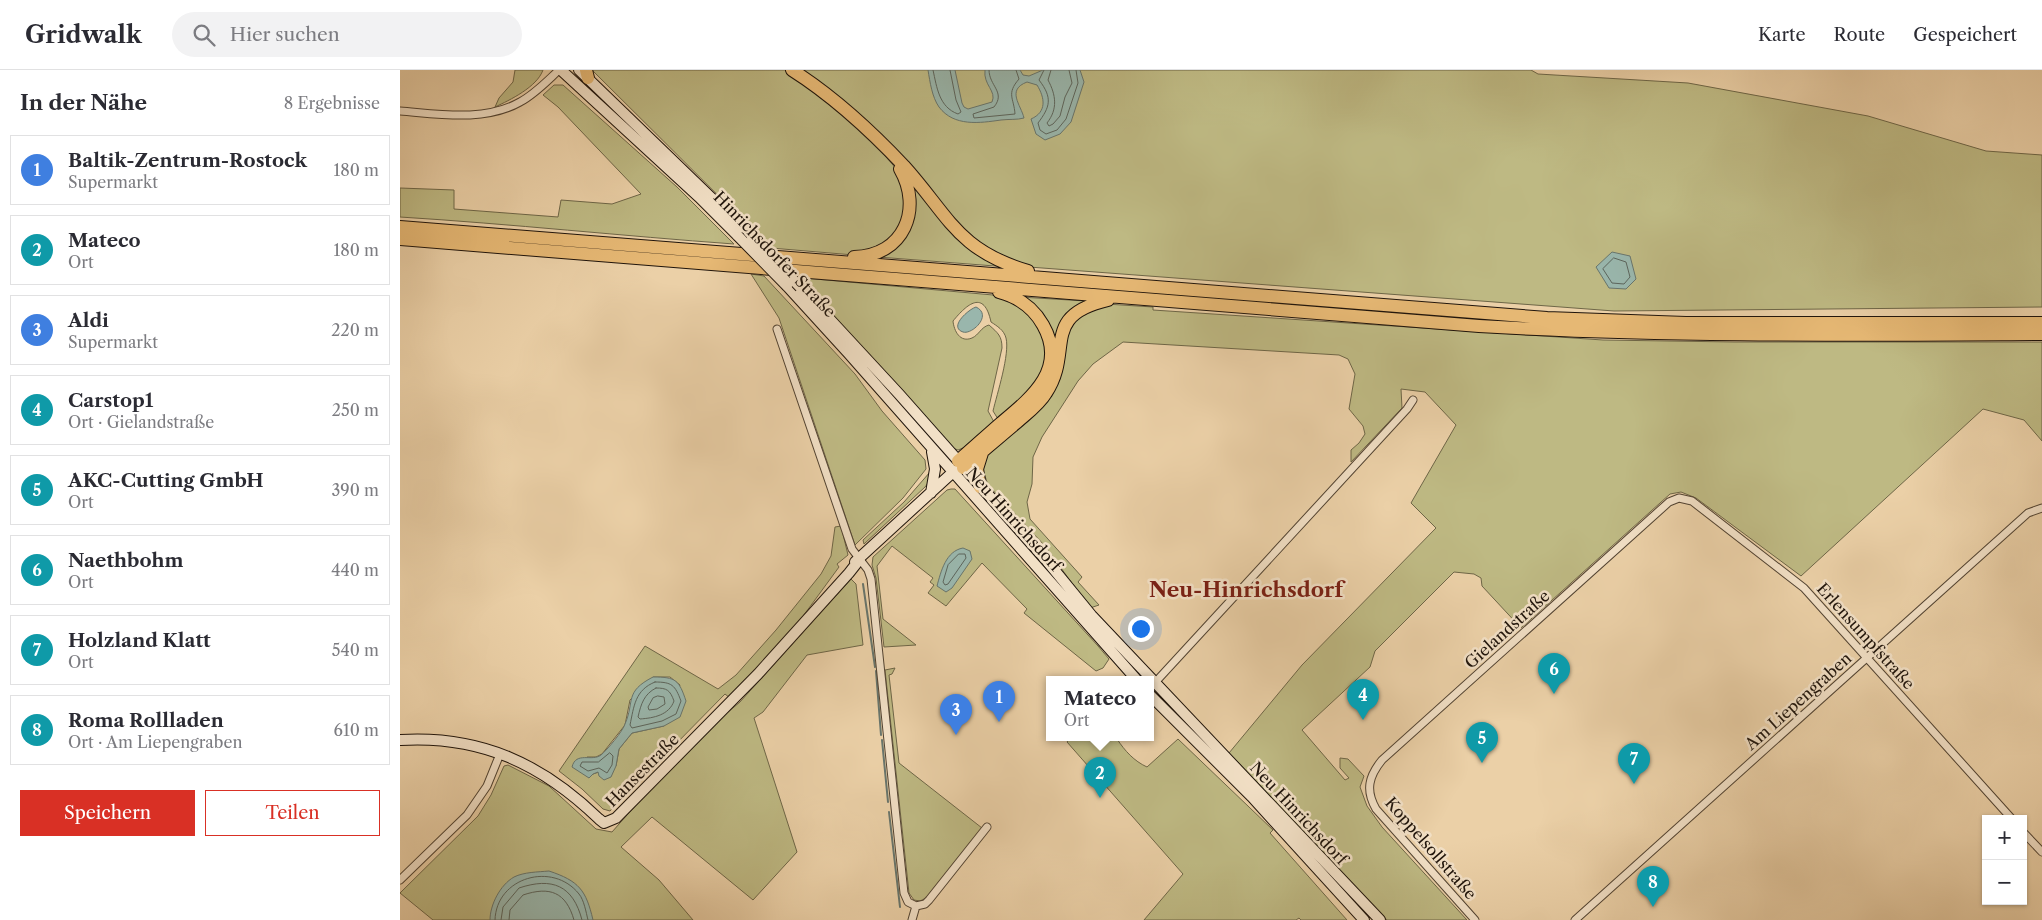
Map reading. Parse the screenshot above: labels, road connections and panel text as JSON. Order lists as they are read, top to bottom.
{
  "streets": {
    "main road": ["Hinrichsdorfer Straße", "Neu Hinrichsdorf", "Hansestraße"],
    "street": [
      "Gielandstraße",
      "Erlensumpfstraße",
      "Am Liepengraben",
      "Koppelsollstraße"
    ]
  },
  "crossings": [
    ["Hinrichsdorfer Straße", "Neu Hinrichsdorf"],
    ["Neu Hinrichsdorf", "Hansestraße"],
    ["Gielandstraße", "Erlensumpfstraße"],
    ["Gielandstraße", "Koppelsollstraße"],
    ["Erlensumpfstraße", "Am Liepengraben"]
  ],
  "districts": ["Neu-Hinrichsdorf"],
  "page": {
    "header": "Gridwalk",
    "search": "Hier suchen",
    "nav": ["Karte", "Route", "Gespeichert"],
    "heading": ["In der Nähe", "8 Ergebnisse"],
    "list": [
      {
        "mark": "1",
        "name": "Baltik-Zentrum-Rostock",
        "note": "Supermarkt",
        "value": "180 m"
      },
      {
        "mark": "2",
        "name": "Mateco",
        "note": "Ort",
        "value": "180 m"
      },
      {
        "mark": "3",
        "name": "Aldi",
        "note": "Supermarkt",
        "value": "220 m"
      },
      {
        "mark": "4",
        "name": "Carstop1",
        "note": "Ort · Gielandstraße",
        "value": "250 m"
      },
      {
        "mark": "5",
        "name": "AKC-Cutting GmbH",
        "note": "Ort",
        "value": "390 m"
      },
      {
        "mark": "6",
        "name": "Naethbohm",
        "note": "Ort",
        "value": "440 m"
      },
      {
        "mark": "7",
        "name": "Holzland Klatt",
        "note": "Ort",
        "value": "540 m"
      },
      {
        "mark": "8",
        "name": "Roma Rollladen",
        "note": "Ort · Am Liepengraben",
        "value": "610 m"
      }
    ],
    "pins": [
      "6",
      "4",
      "1",
      "3",
      "5",
      "7",
      "2",
      "8"
    ],
    "popup": ["Mateco", "Ort"],
    "buttons": ["Speichern", "Teilen"],
    "map_buttons": ["+", "−"]
  }
}
